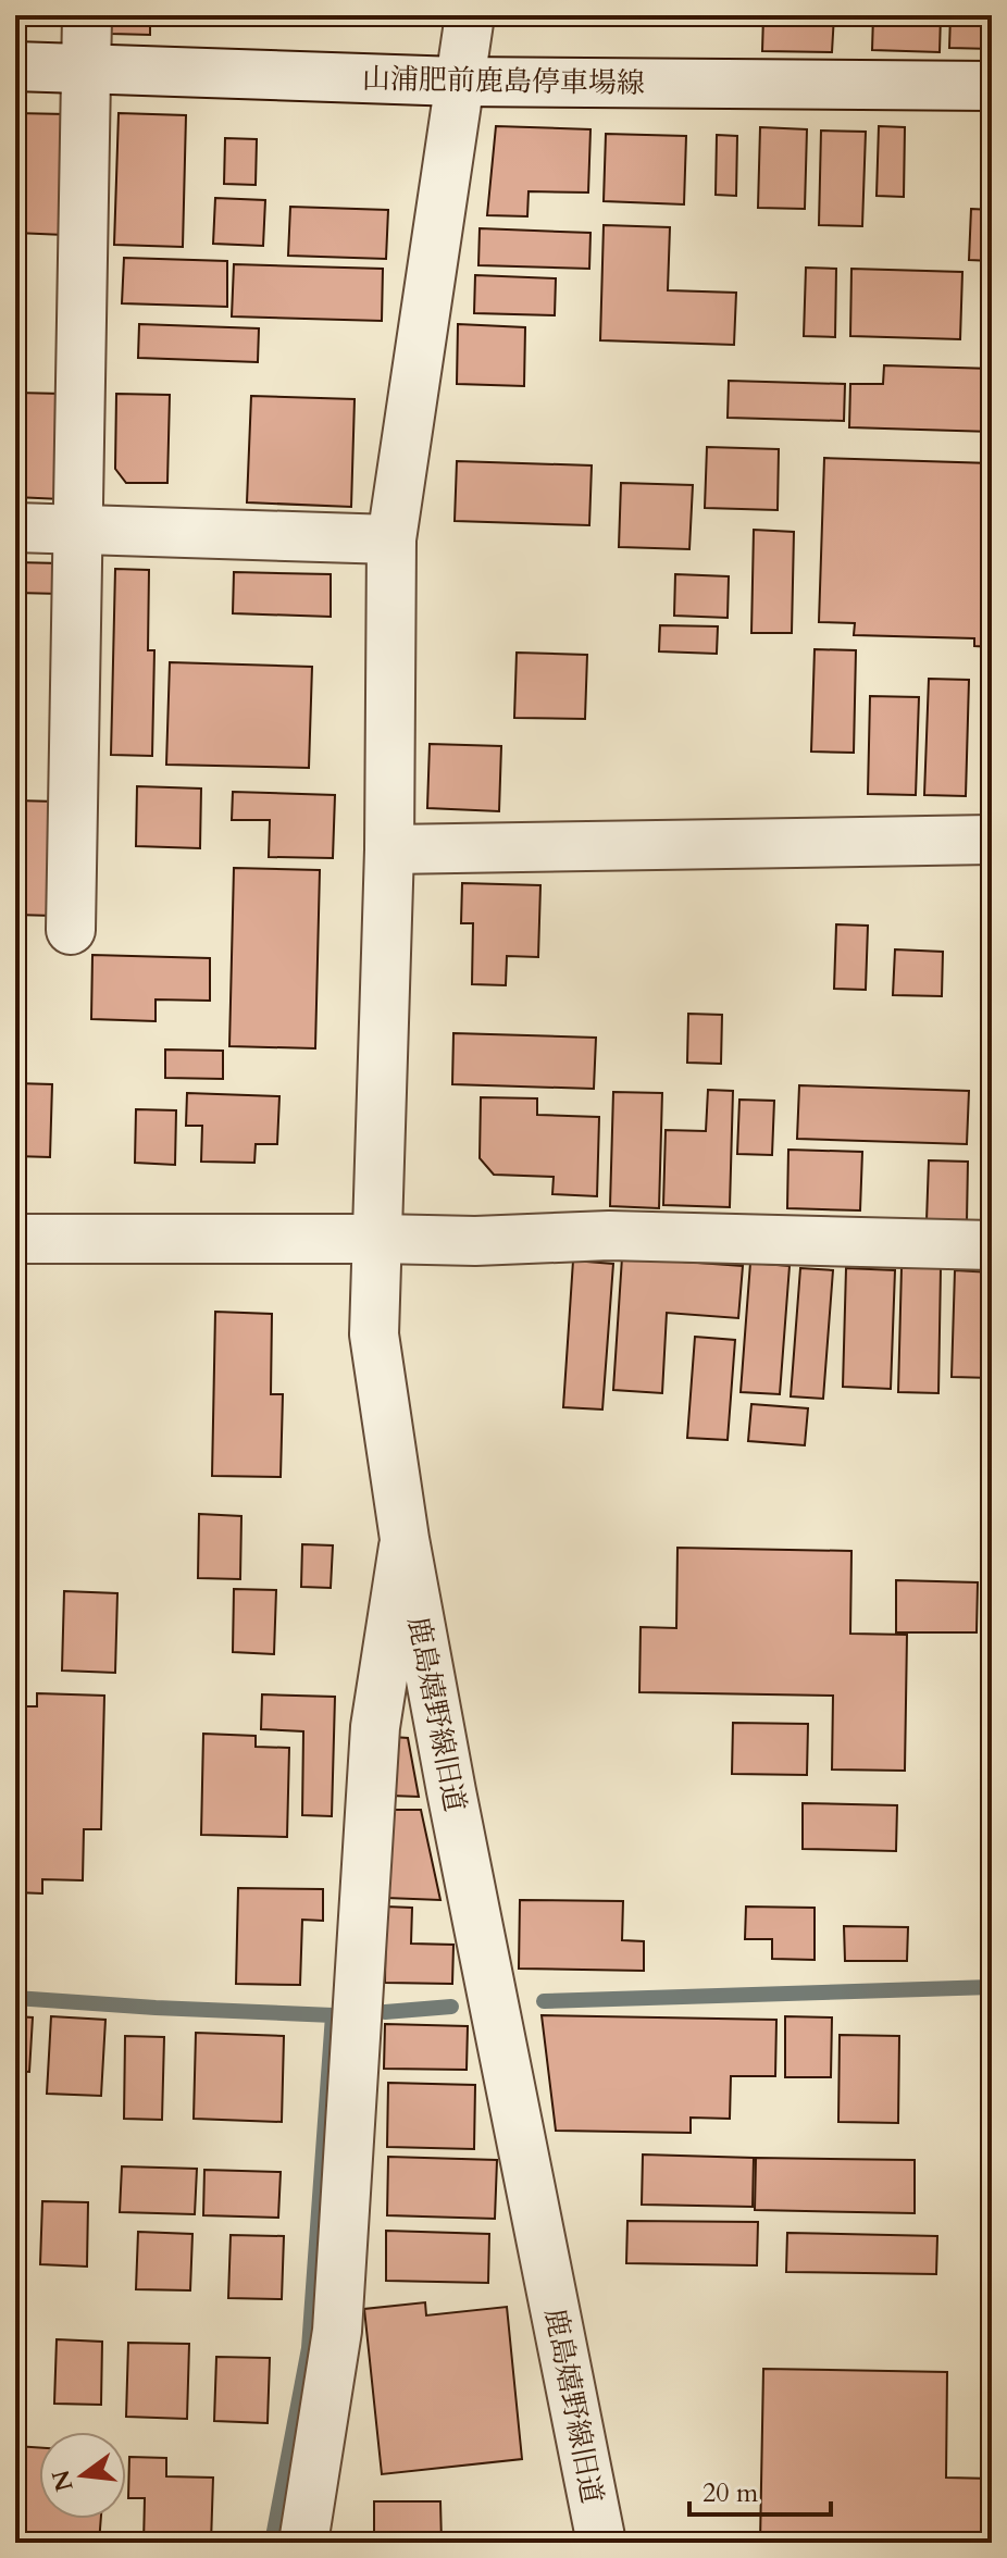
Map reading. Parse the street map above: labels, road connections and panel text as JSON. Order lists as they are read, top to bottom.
{
  "streets": {
    "street": ["山浦肥前鹿島停車場線", "鹿島嬉野線旧道"]
  },
  "crossings": [
    ["山浦肥前鹿島停車場線", "鹿島嬉野線旧道"]
  ],
  "scale_bar": "20 m",
  "north": "left"
}
